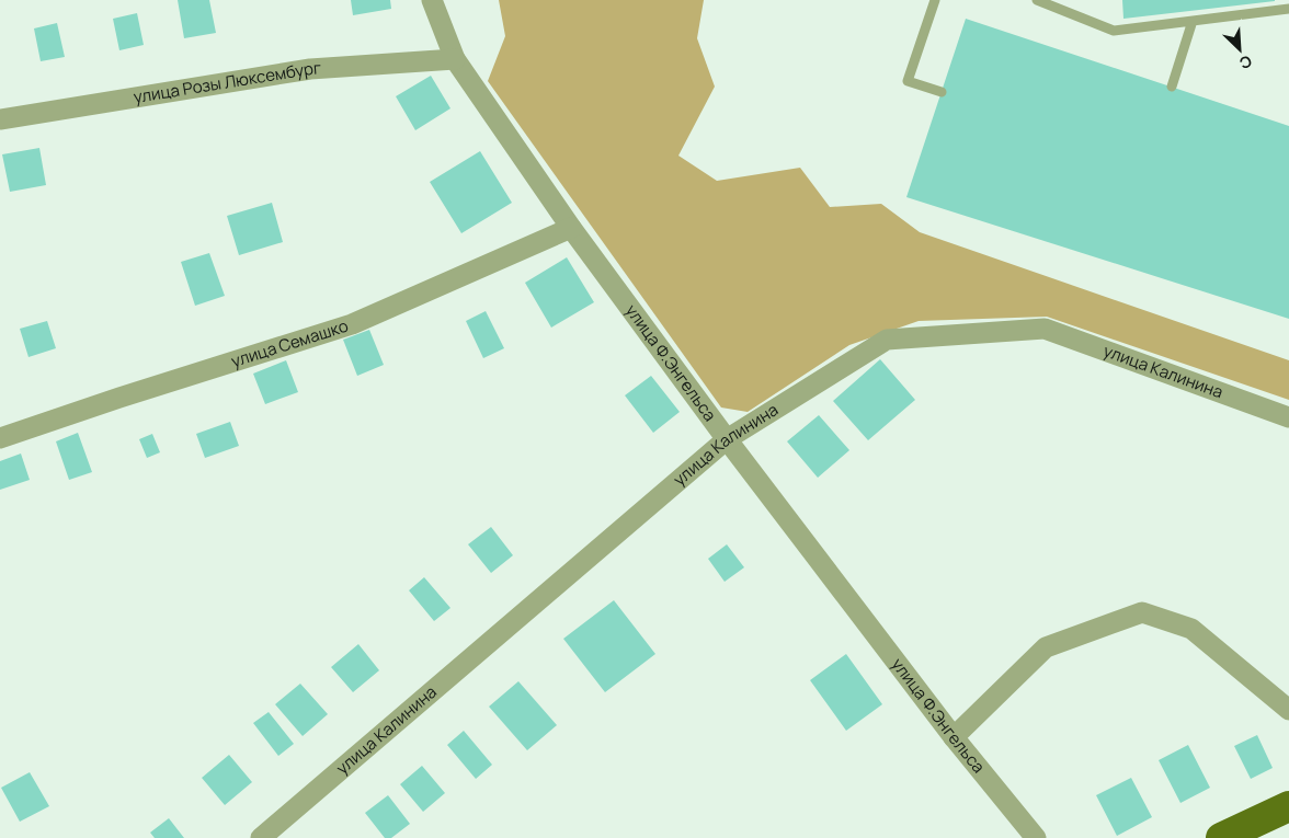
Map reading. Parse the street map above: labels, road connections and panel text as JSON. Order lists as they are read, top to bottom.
{
  "streets": {
    "street": [
      "улица Розы Люксембург",
      "улица Семашко",
      "улица Ф.Энгельса",
      "улица Калинина"
    ]
  },
  "crossings": [
    ["улица Розы Люксембург", "улица Ф.Энгельса"],
    ["улица Семашко", "улица Ф.Энгельса"],
    ["улица Ф.Энгельса", "улица Калинина"]
  ],
  "north": "bottom right"
}
